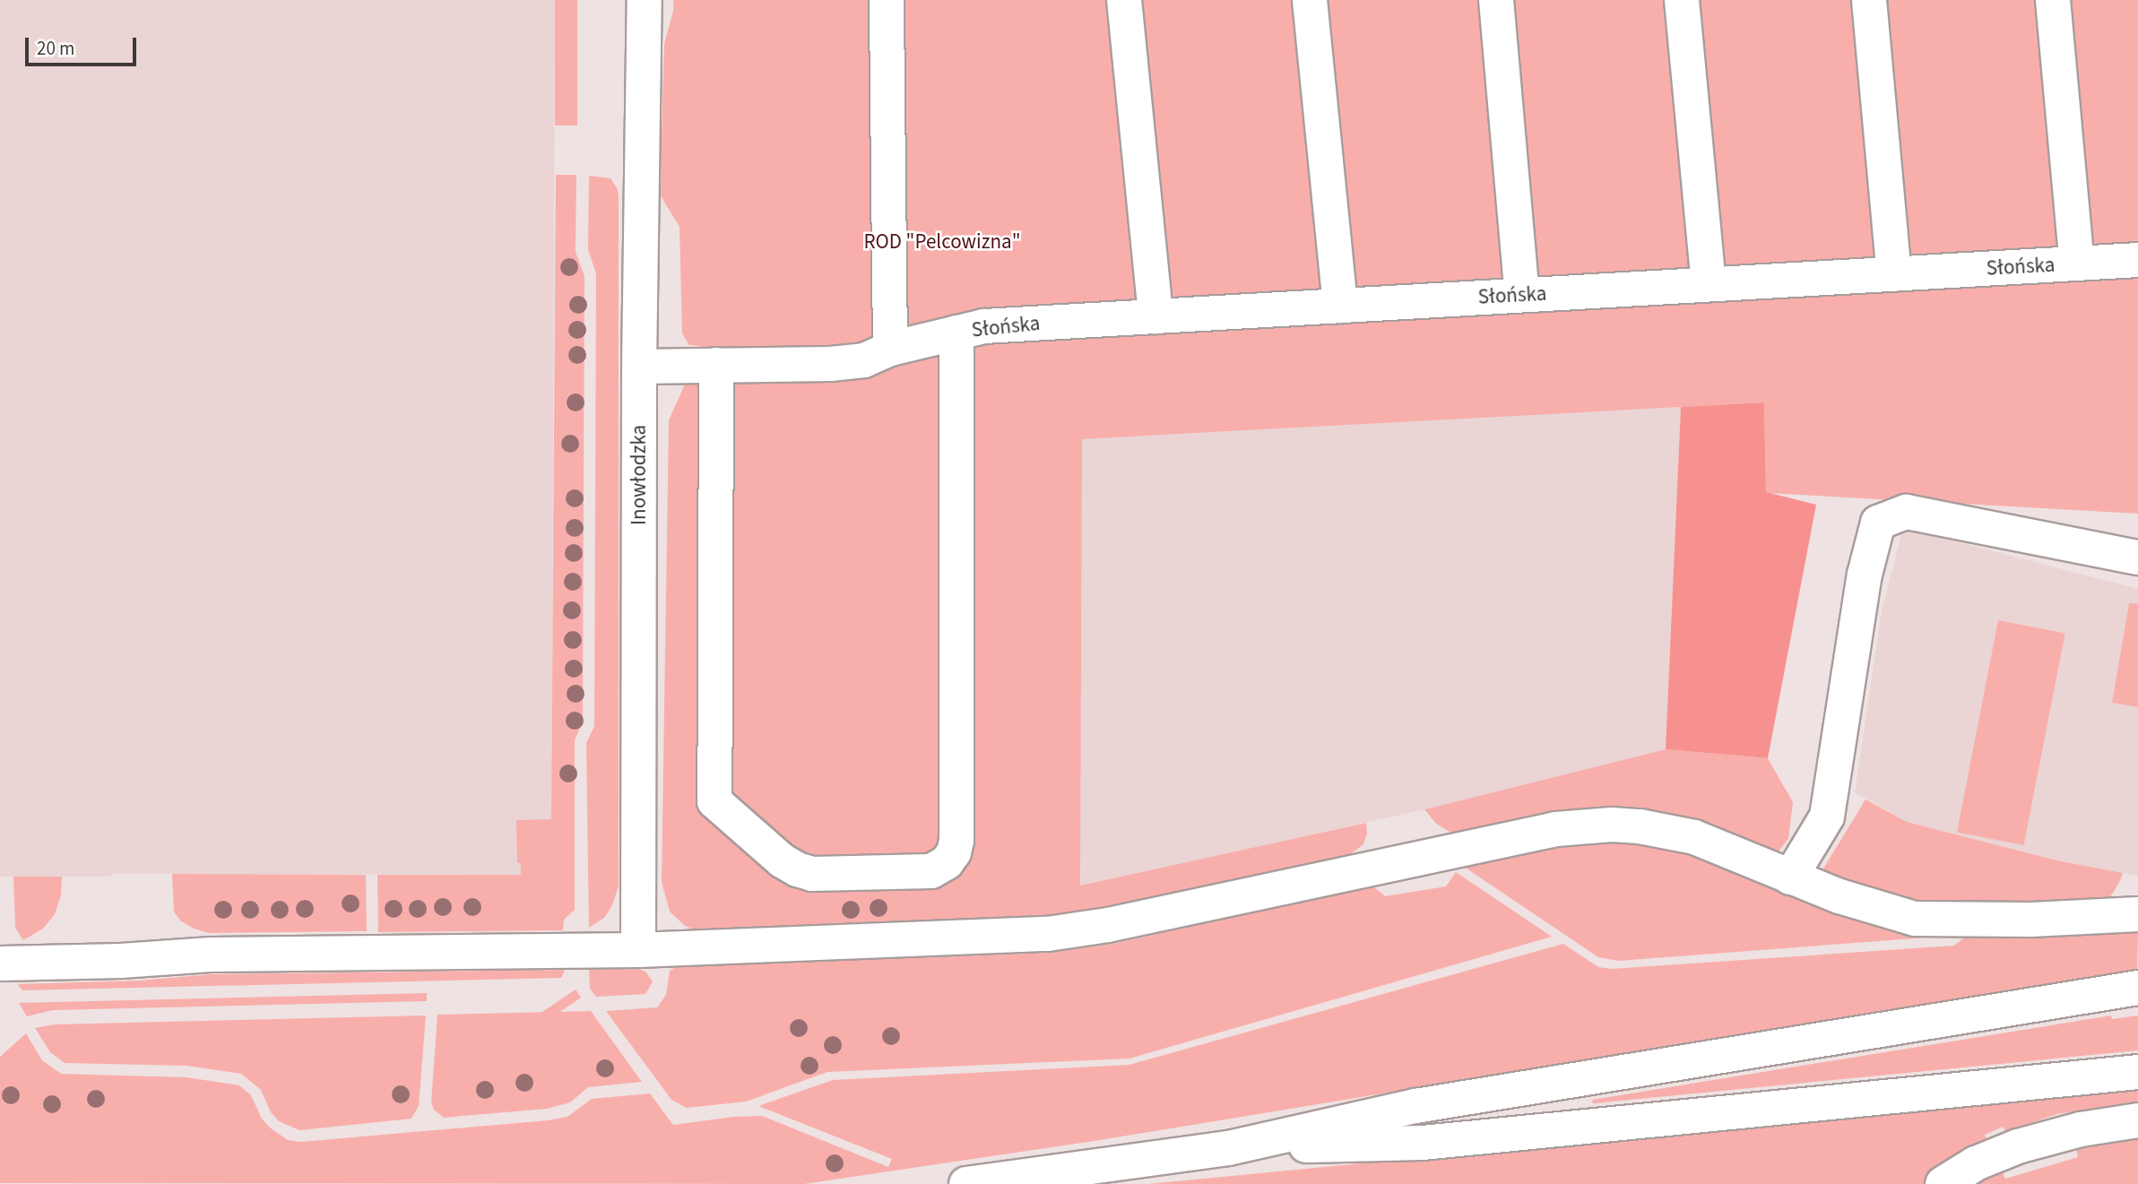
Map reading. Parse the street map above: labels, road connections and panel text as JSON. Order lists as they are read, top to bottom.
{
  "streets": {
    "main road": ["Słońska", "Inowłodzka"]
  },
  "crossings": [
    ["Słońska", "Inowłodzka"]
  ],
  "parks": ["ROD \"Pelcowizna\""],
  "scale_bar": "20 m"
}
